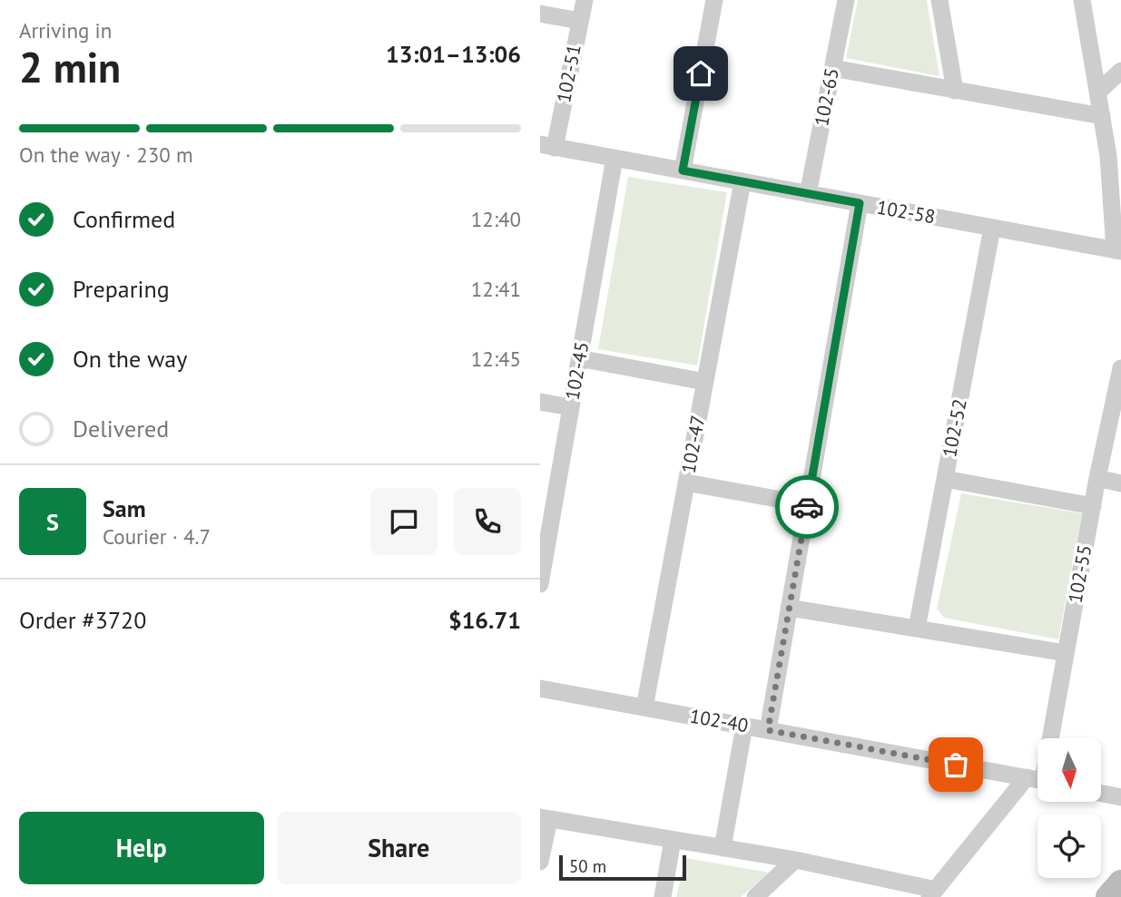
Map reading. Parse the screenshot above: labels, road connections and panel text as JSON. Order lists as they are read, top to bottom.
{
  "streets": {
    "street": [
      "102-51",
      "102-65",
      "102-58",
      "102-45",
      "102-52",
      "102-47",
      "102-55",
      "102-40"
    ]
  },
  "crossings": [
    ["102-51", "102-58"],
    ["102-65", "102-58"],
    ["102-58", "102-45"],
    ["102-58", "102-52"],
    ["102-58", "102-47"],
    ["102-47", "102-40"]
  ],
  "scale_bar": "50 m",
  "north": "bottom",
  "page": {
    "heading": ["2 min", "Arriving in", "13:01–13:06"],
    "panel": [
      "Sam",
      "Courier · 4.7",
      "Order #3720",
      "$16.71"
    ],
    "bar": "On the way · 230 m",
    "list": [
      ["Confirmed", "12:40"],
      ["Preparing", "12:41"],
      ["On the way", "12:45"],
      "Delivered"
    ],
    "round": "S",
    "buttons": ["Help", "Share"],
    "scale": "50 m"
  }
}
